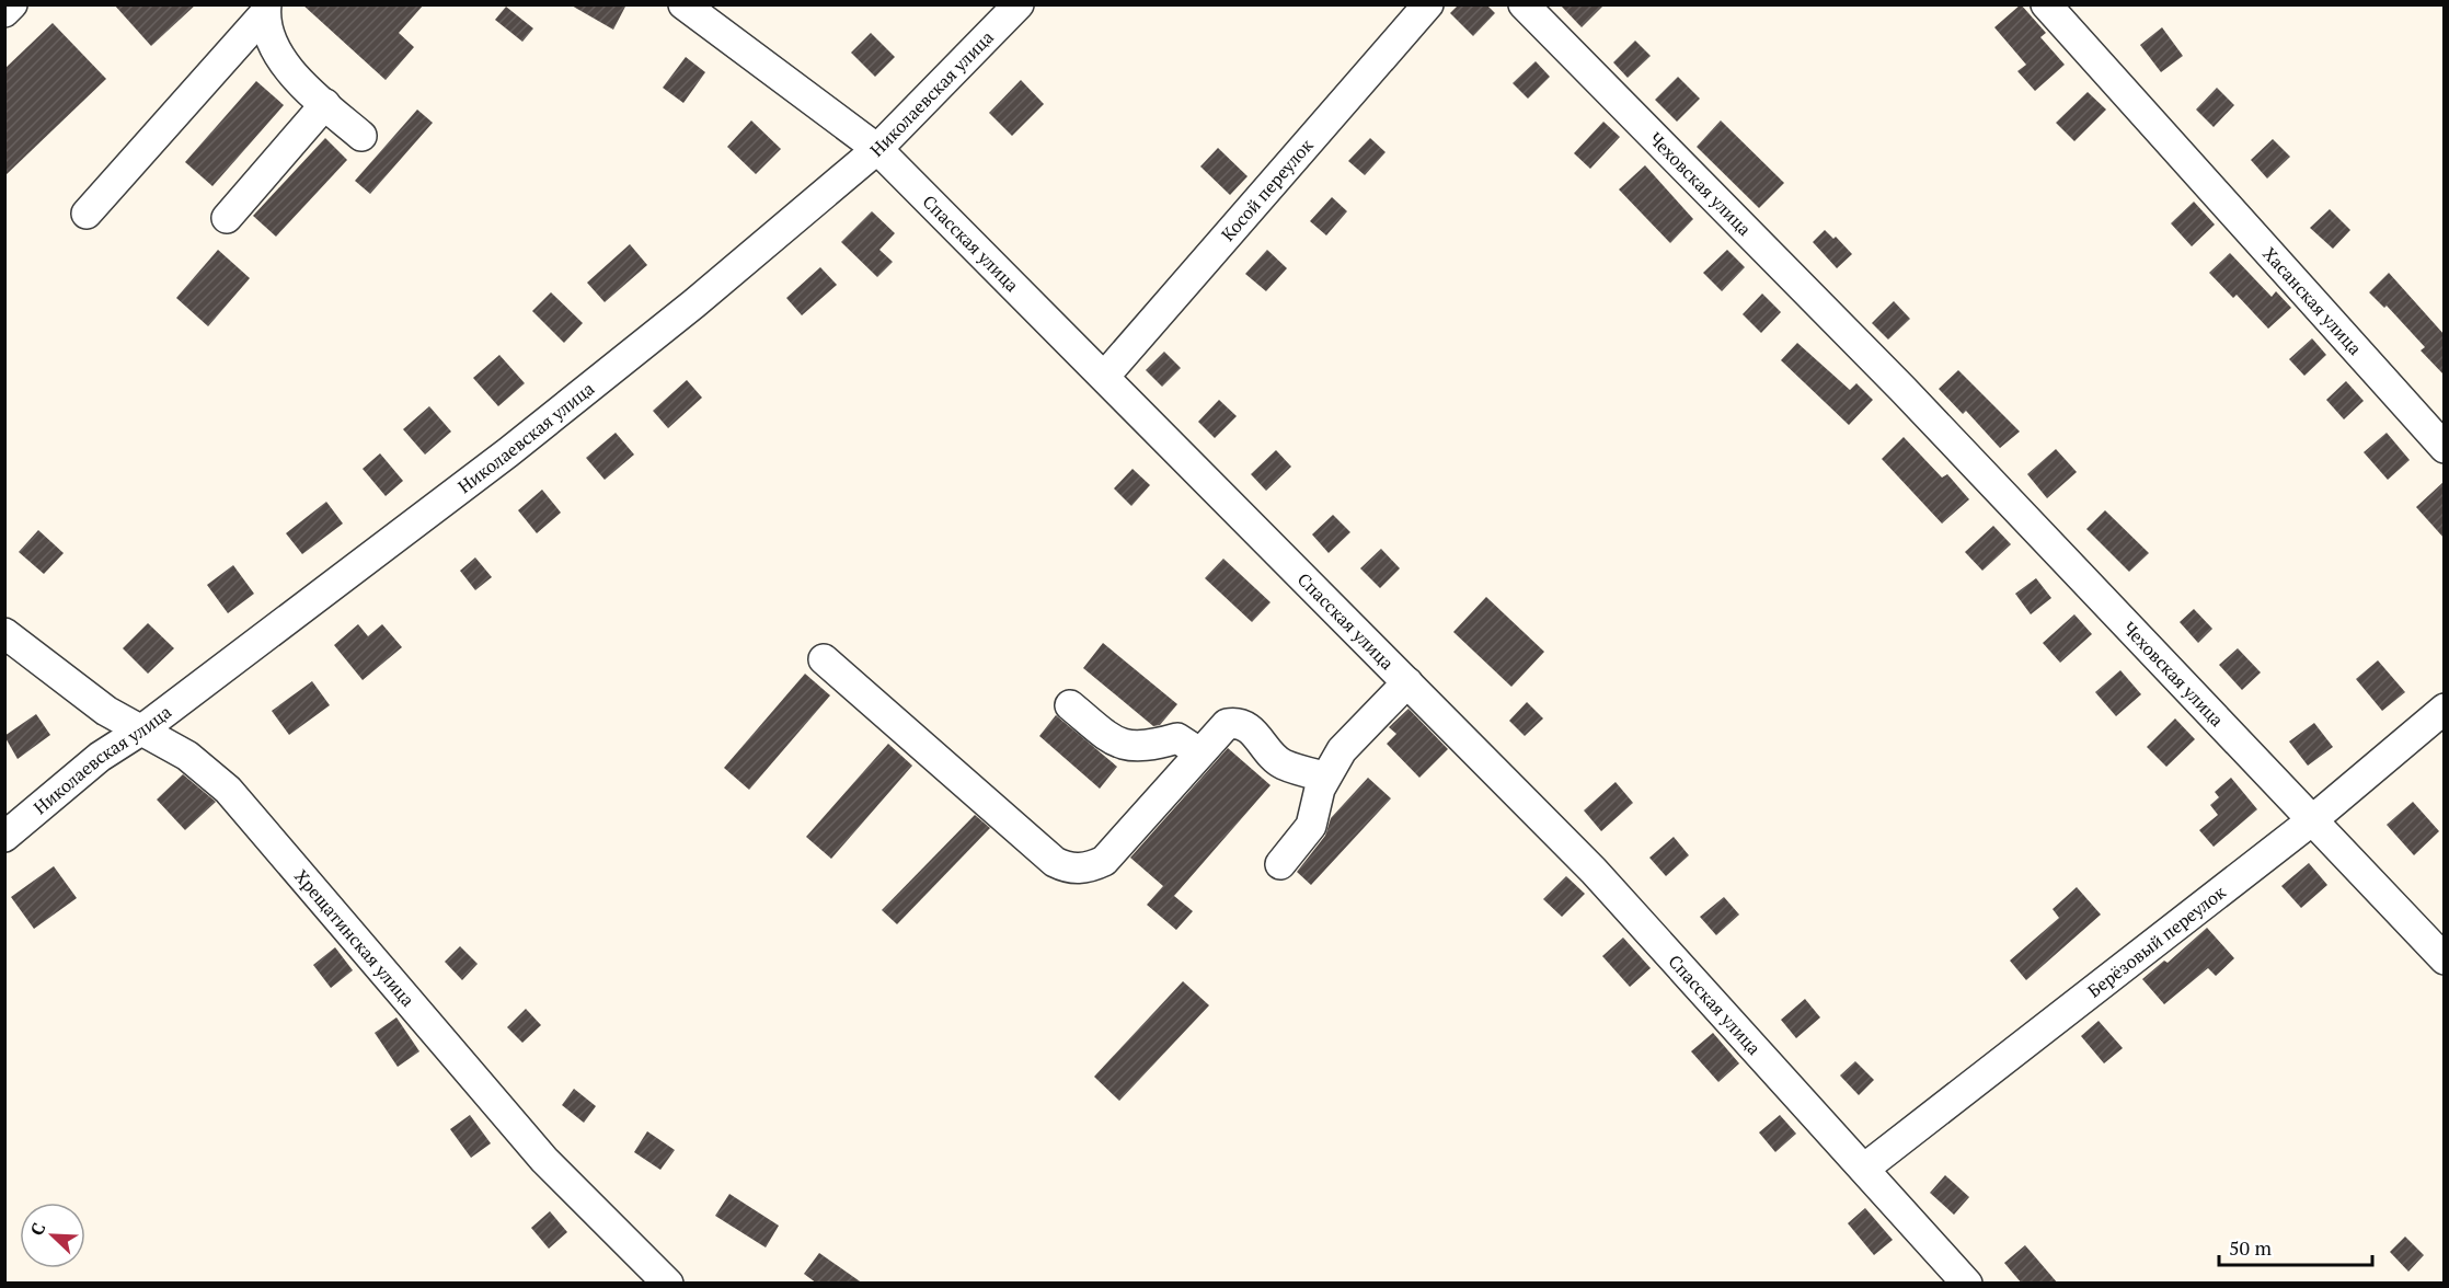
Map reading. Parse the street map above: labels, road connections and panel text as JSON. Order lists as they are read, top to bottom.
{
  "streets": {
    "street": [
      "Николаевская улица",
      "Чеховская улица",
      "Косой переулок",
      "Спасская улица",
      "Хасанская улица",
      "Хрещатинская улица",
      "Берёзовый переулок"
    ]
  },
  "crossings": [
    ["Николаевская улица", "Спасская улица"],
    ["Николаевская улица", "Хрещатинская улица"],
    ["Чеховская улица", "Берёзовый переулок"],
    ["Косой переулок", "Спасская улица"],
    ["Спасская улица", "Берёзовый переулок"]
  ],
  "scale_bar": "50 m",
  "north": "top left"
}
